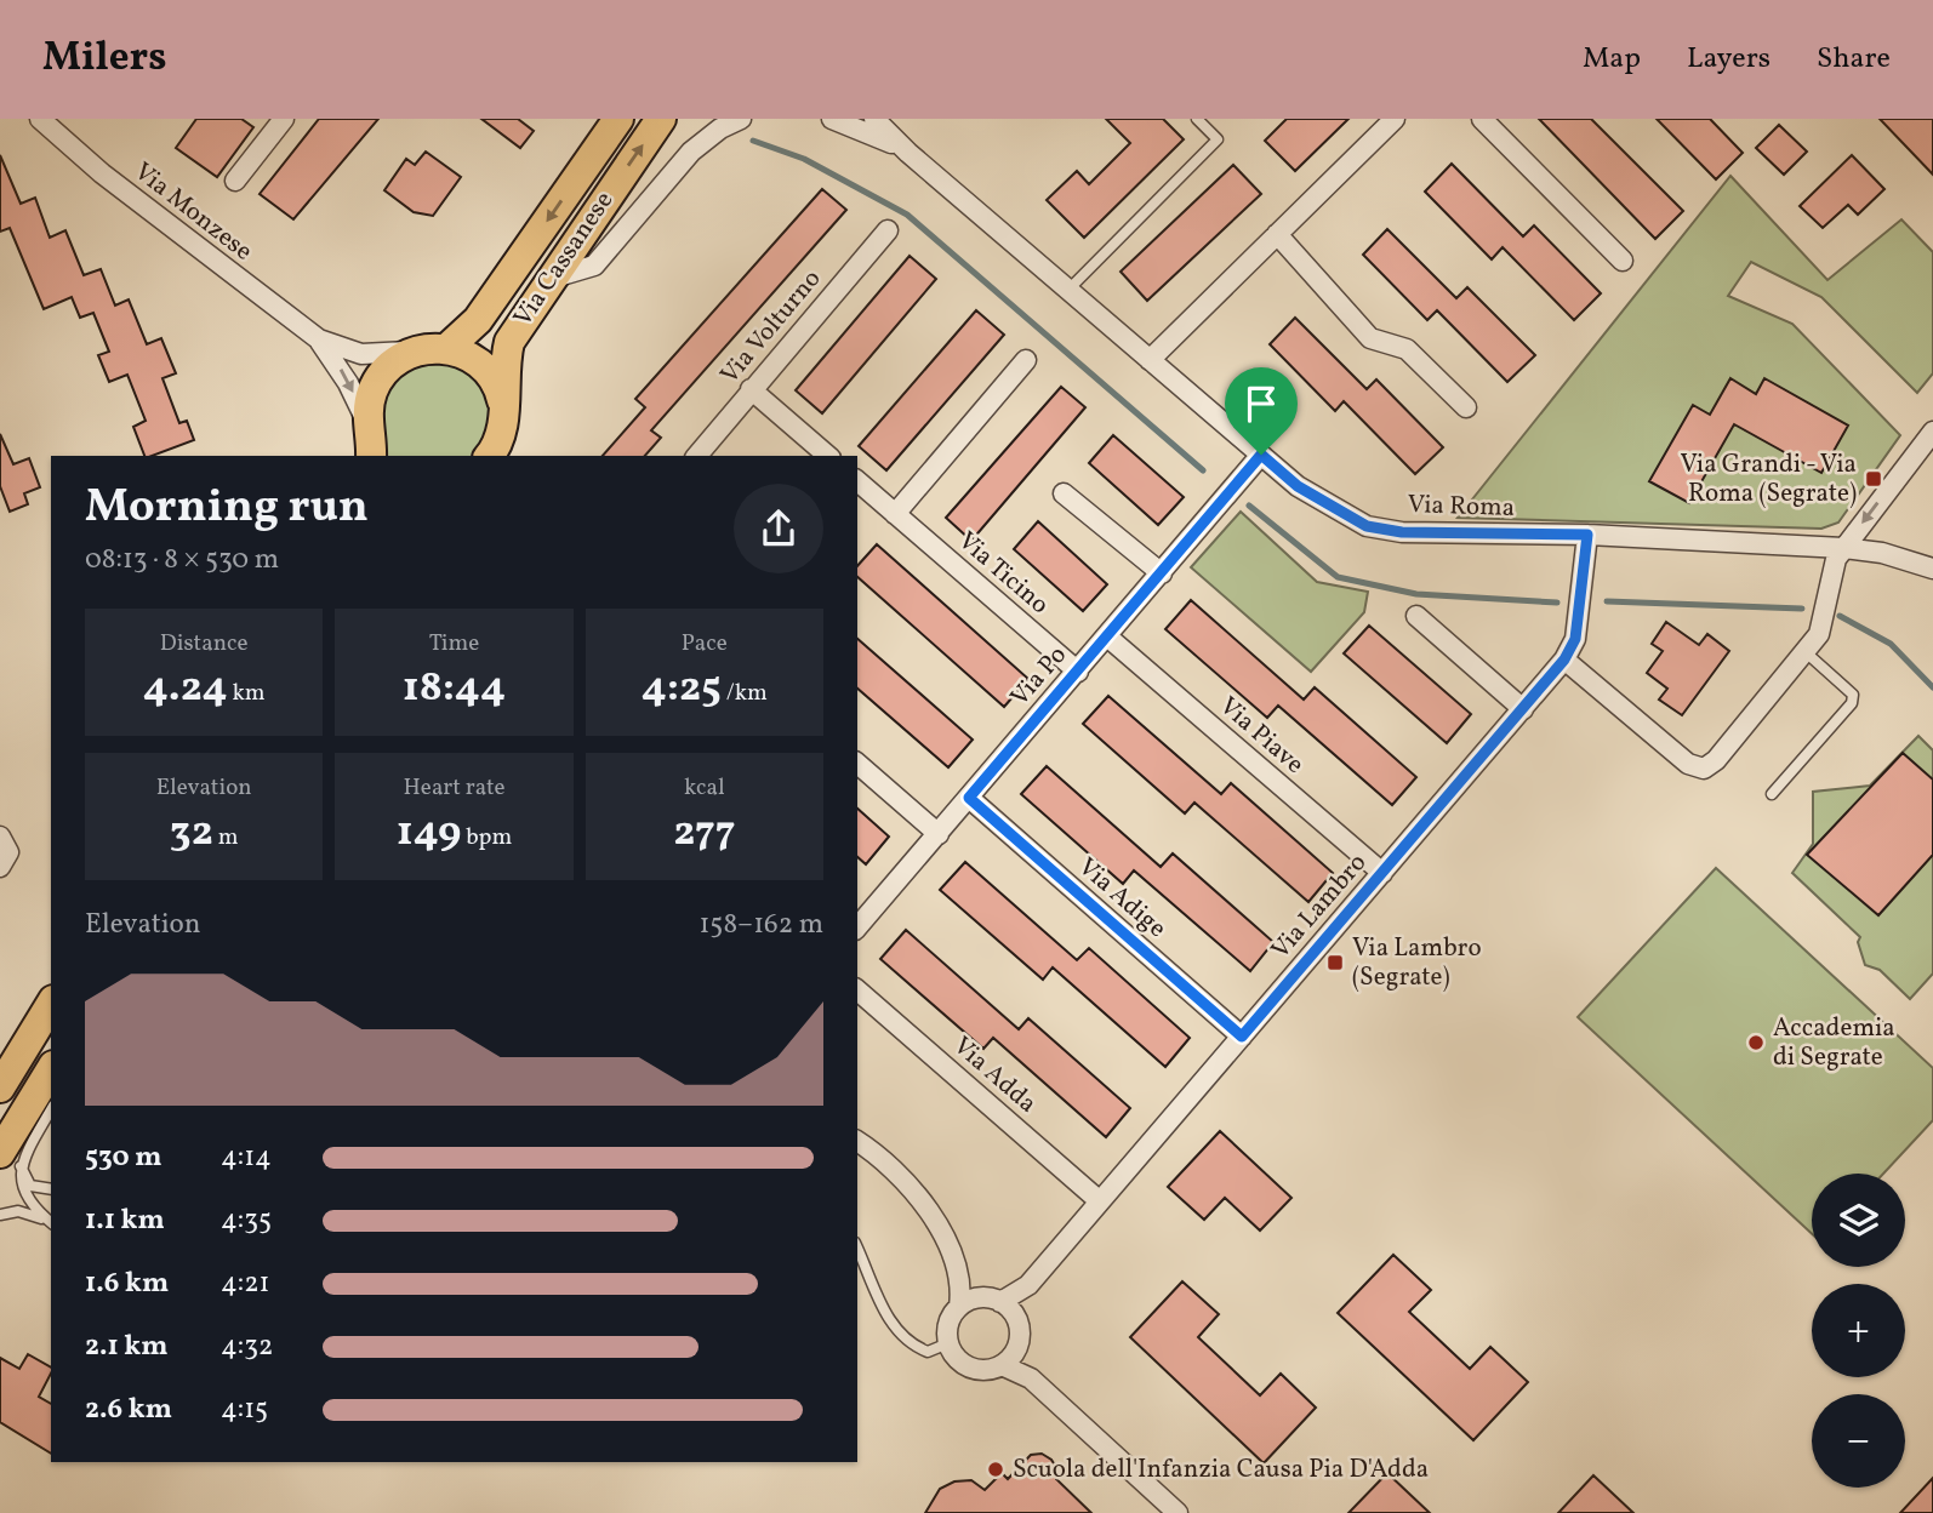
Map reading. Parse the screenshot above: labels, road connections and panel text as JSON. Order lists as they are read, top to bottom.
{
  "streets": {
    "main road": ["Via Cassanese"],
    "street": [
      "Via Monzese",
      "Via Volturno",
      "Via Roma",
      "Via Ticino",
      "Via Po",
      "Via Piave",
      "Via Adige",
      "Via Lambro",
      "Via Adda"
    ]
  },
  "crossings": [
    ["Via Roma", "Via Po"],
    ["Via Roma", "Via Lambro"],
    ["Via Ticino", "Via Po"],
    ["Via Po", "Via Piave"],
    ["Via Po", "Via Adige"],
    ["Via Piave", "Via Lambro"],
    ["Via Adige", "Via Lambro"],
    ["Via Lambro", "Via Adda"]
  ],
  "places": {
    "transit": ["Via Grandi - Via Roma (Segrate)", "Via Lambro (Segrate)"],
    "other": ["Accademia di Segrate", "Scuola dell'Infanzia Causa Pia D'Adda"]
  },
  "page": {
    "header": "Milers",
    "nav": ["Map", "Layers", "Share"],
    "heading": ["Morning run", "08:13 · 8 × 530 m"],
    "stats": [
      ["Distance", "4.24 km"],
      ["Time", "18:44"],
      ["Pace", "4:25 /km"],
      ["Elevation", "32 m"],
      ["Heart rate", "149 bpm"],
      ["kcal", "277"]
    ],
    "chart": ["Elevation", "158–162 m"],
    "list": [
      {
        "name": "530 m",
        "note": "4:14"
      },
      {
        "name": "1.1 km",
        "note": "4:35"
      },
      {
        "name": "1.6 km",
        "note": "4:21"
      },
      {
        "name": "2.1 km",
        "note": "4:32"
      },
      {
        "name": "2.6 km",
        "note": "4:15"
      }
    ],
    "map_buttons": ["+", "−"]
  }
}
